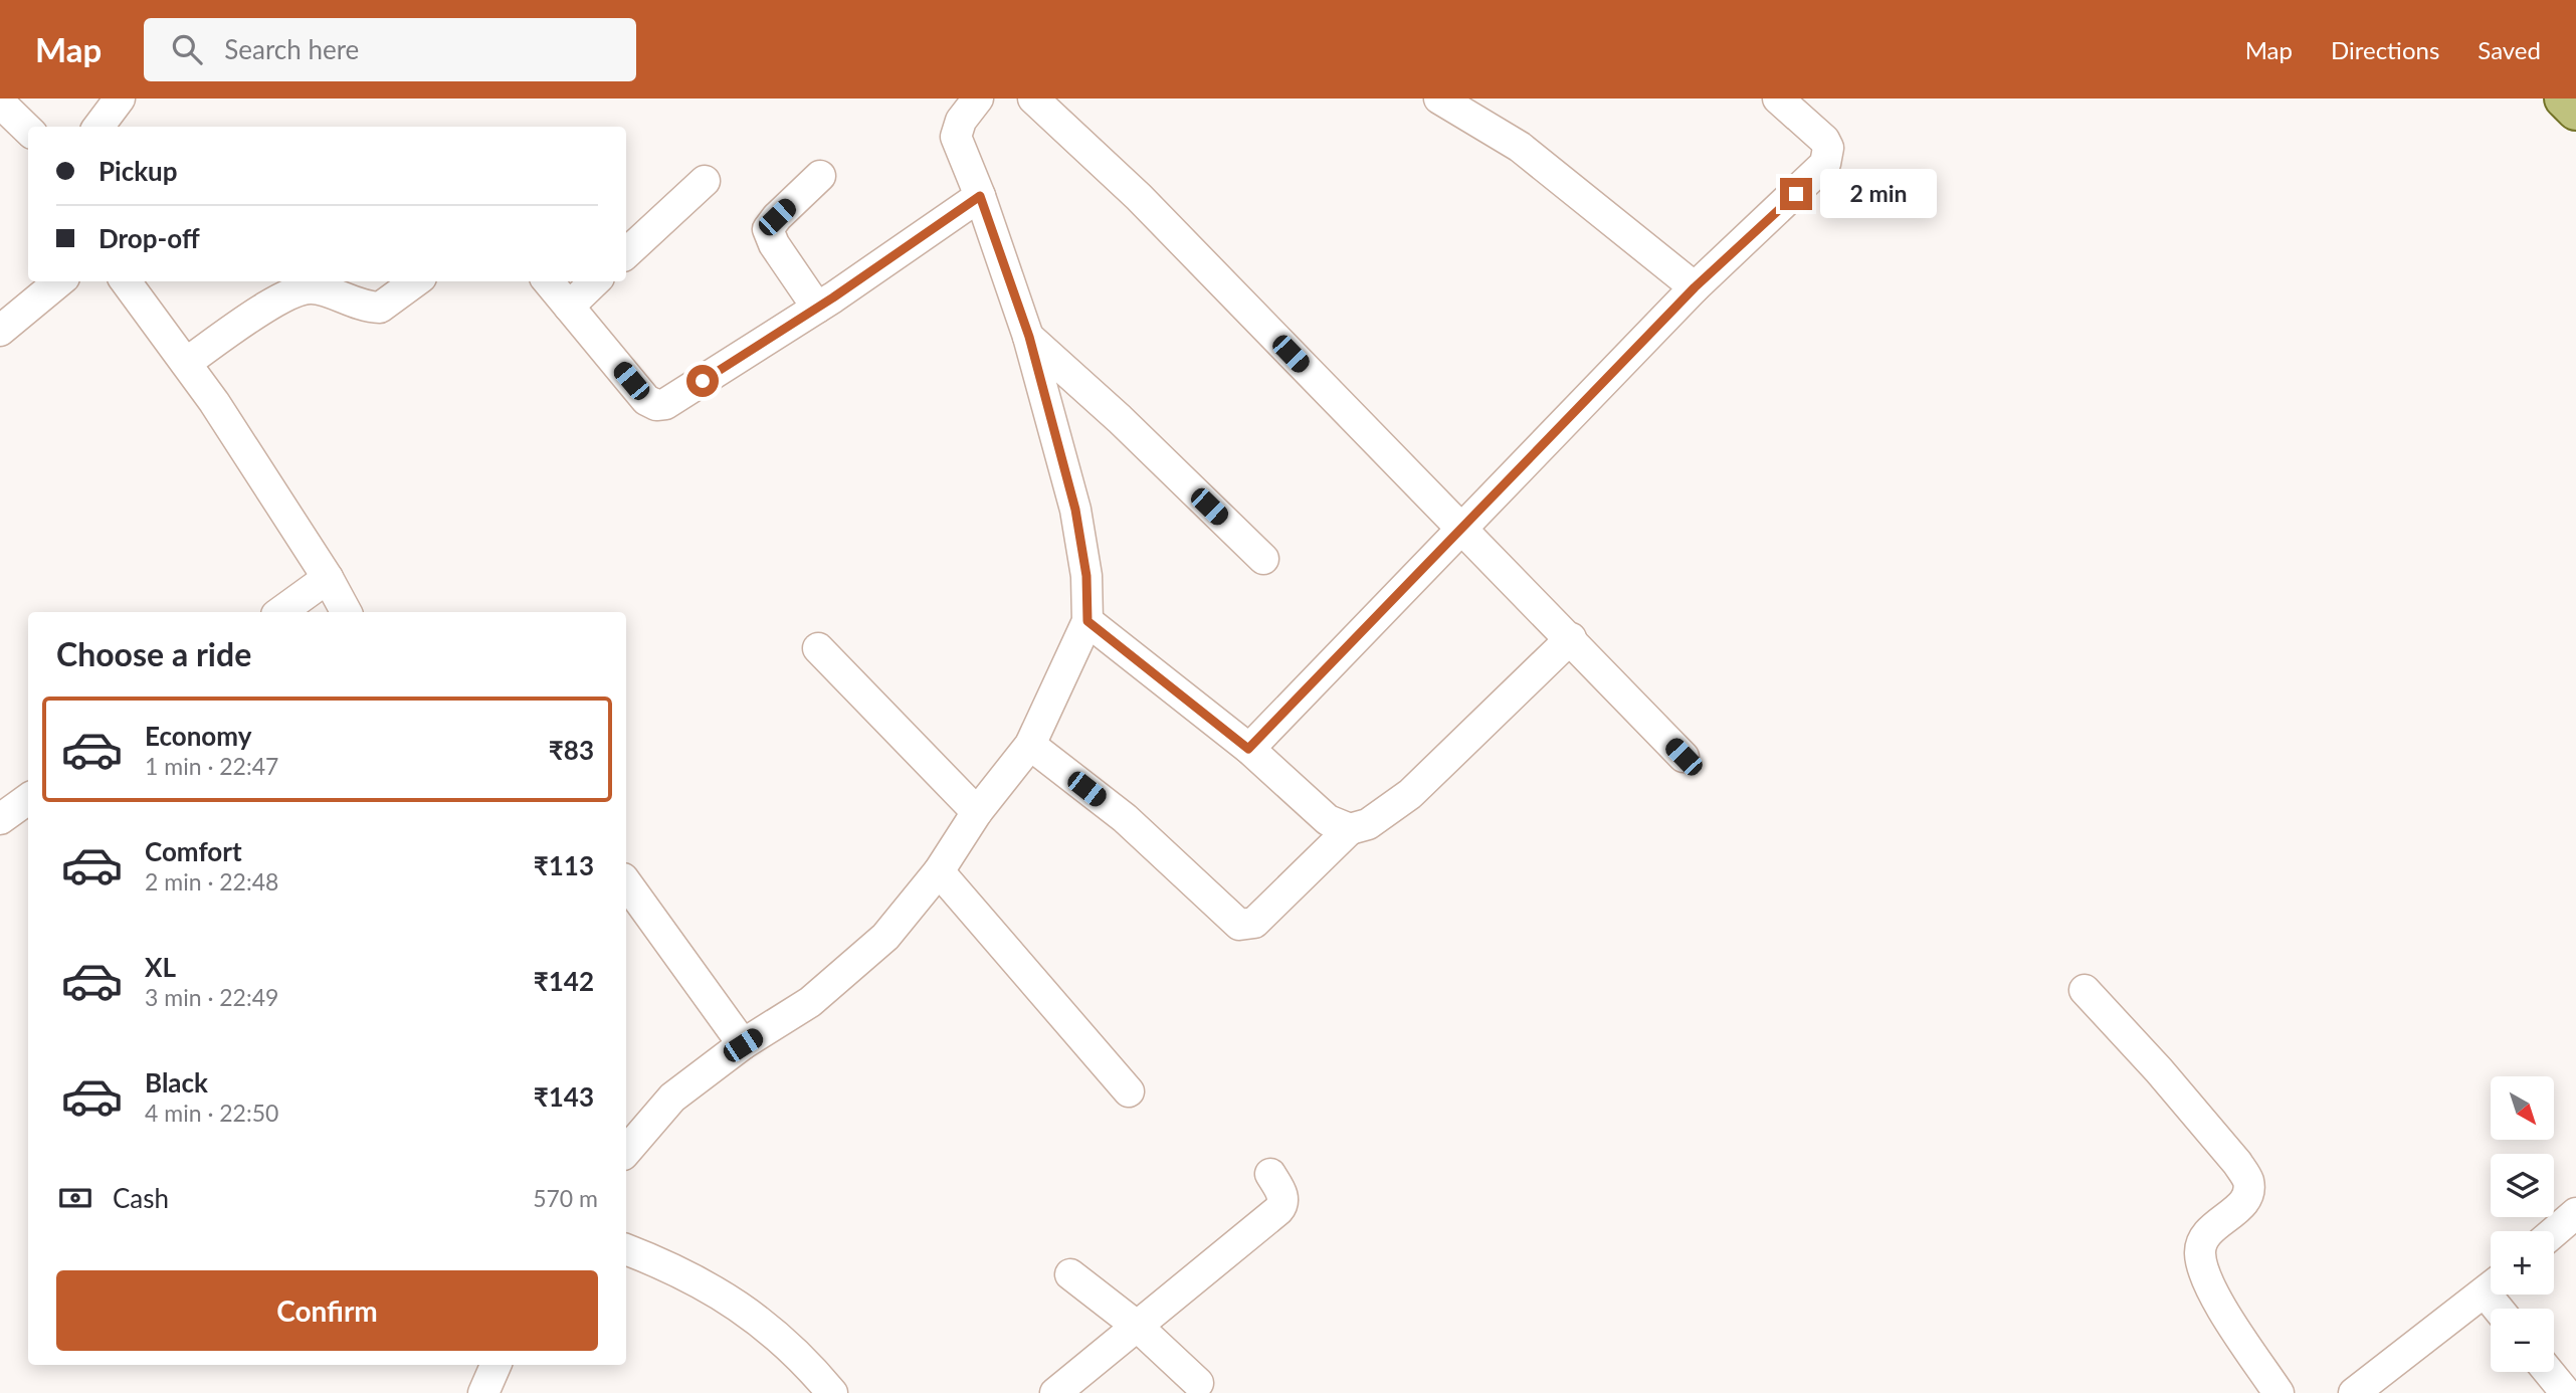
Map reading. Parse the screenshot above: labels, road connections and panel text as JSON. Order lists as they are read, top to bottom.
{
  "north": "bottom right",
  "page": {
    "header": "Map",
    "search": "Search here",
    "nav": ["Map", "Directions", "Saved"],
    "banner": ["Pickup", "Drop-off"],
    "bubble": "2 min",
    "heading": "Choose a ride",
    "list": [
      {
        "name": "Economy",
        "note": "1 min · 22:47",
        "value": "₹83"
      },
      {
        "name": "Comfort",
        "note": "2 min · 22:48",
        "value": "₹113"
      },
      {
        "name": "XL",
        "note": "3 min · 22:49",
        "value": "₹142"
      },
      {
        "name": "Black",
        "note": "4 min · 22:50",
        "value": "₹143"
      }
    ],
    "map_buttons": ["+", "−"],
    "pay": ["Cash", "570 m"],
    "buttons": "Confirm"
  }
}
